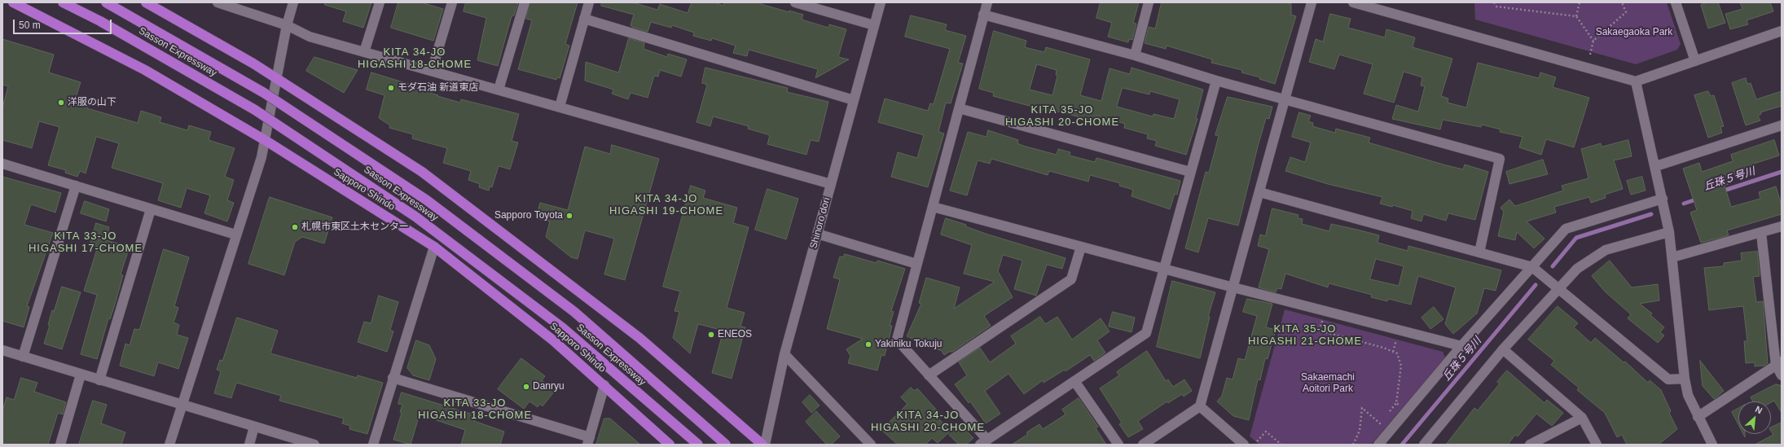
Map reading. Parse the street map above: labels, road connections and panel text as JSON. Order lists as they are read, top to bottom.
{
  "streets": {
    "highway": ["Sasson Expressway", "Sapporo Shindo"],
    "street": ["Shinoro dori"]
  },
  "districts": [
    "KITA 34-JO HIGASHI 18-CHOME",
    "KITA 35-JO HIGASHI 20-CHOME",
    "KITA 34-JO HIGASHI 19-CHOME",
    "KITA 33-JO HIGASHI 17-CHOME",
    "KITA 35-JO HIGASHI 21-CHOME",
    "KITA 33-JO HIGASHI 18-CHOME",
    "KITA 34-JO HIGASHI 20-CHOME"
  ],
  "water": ["丘珠５号川"],
  "parks": ["Sakaegaoka Park", "Sakaemachi Aoitori Park"],
  "places": [
    "モダ石油 新道東店",
    "洋服の山下",
    "Sapporo Toyota",
    "札幌市東区土木センター",
    "ENEOS",
    "Yakiniku Tokuju",
    "Danryu"
  ],
  "scale_bar": "50 m",
  "north": "top right"
}
